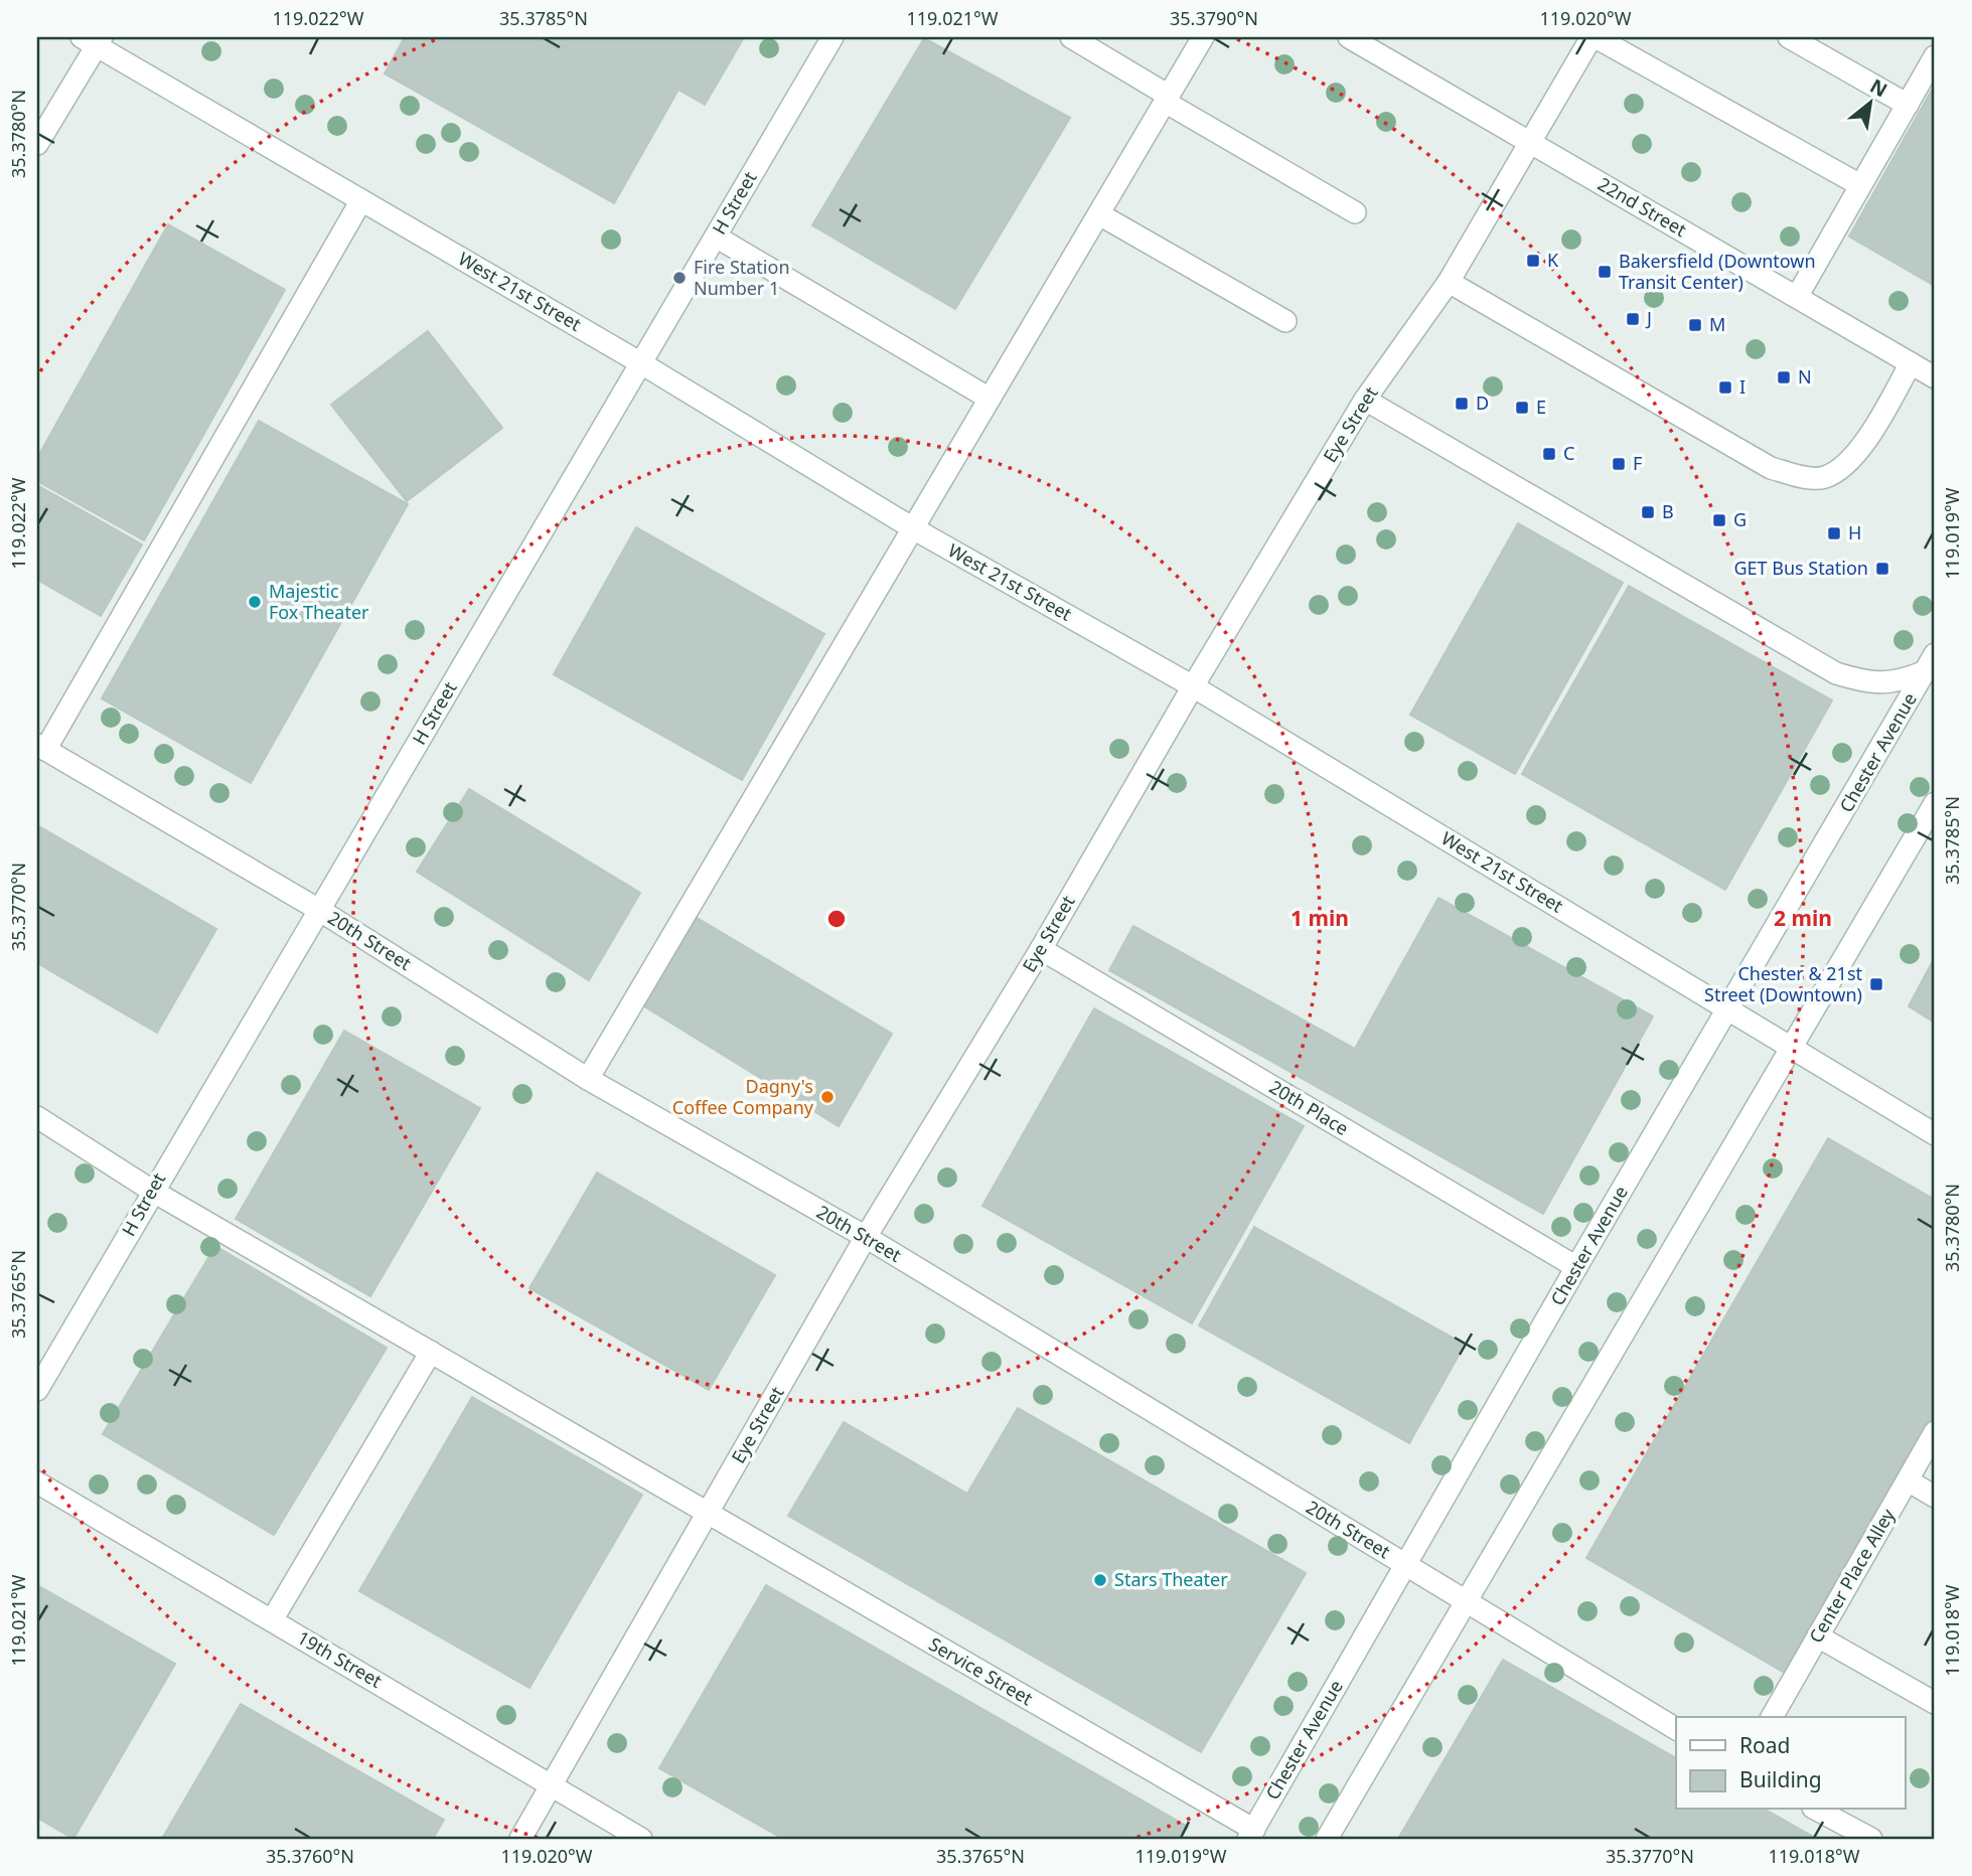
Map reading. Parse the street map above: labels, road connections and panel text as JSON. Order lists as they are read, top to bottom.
{
  "streets": {
    "street": [
      "H Street",
      "22nd Street",
      "West 21st Street",
      "Eye Street",
      "Chester Avenue",
      "20th Street",
      "20th Place",
      "Center Place Alley",
      "19th Street",
      "Service Street"
    ]
  },
  "crossings": [
    ["H Street", "West 21st Street"],
    ["H Street", "20th Street"],
    ["H Street", "Service Street"],
    ["22nd Street", "Eye Street"],
    ["West 21st Street", "Eye Street"],
    ["West 21st Street", "Chester Avenue"],
    ["Eye Street", "20th Street"],
    ["Eye Street", "20th Place"],
    ["Eye Street", "19th Street"],
    ["Eye Street", "Service Street"],
    ["Chester Avenue", "20th Street"],
    ["Chester Avenue", "20th Place"],
    ["Chester Avenue", "Service Street"]
  ],
  "places": {
    "transit": [
      "K",
      "Bakersfield (Downtown Transit Center)",
      "J",
      "M",
      "N",
      "I",
      "D",
      "E",
      "C",
      "F",
      "B",
      "G",
      "H",
      "GET Bus Station",
      "Chester & 21st Street (Downtown)"
    ],
    "other": [
      "Fire Station Number 1",
      "Majestic Fox Theater",
      "Dagny's Coffee Company",
      "Stars Theater"
    ]
  },
  "legend": ["Road", "Building"],
  "north": "top right",
  "coordinates": [
    "119.022°W",
    "35.3785°N",
    "119.021°W",
    "35.3790°N",
    "119.020°W",
    "35.3780°N",
    "119.019°W",
    "35.3770°N",
    "35.3765°N",
    "119.018°W",
    "35.3760°N"
  ],
  "rings": ["1 min", "2 min"]
}
